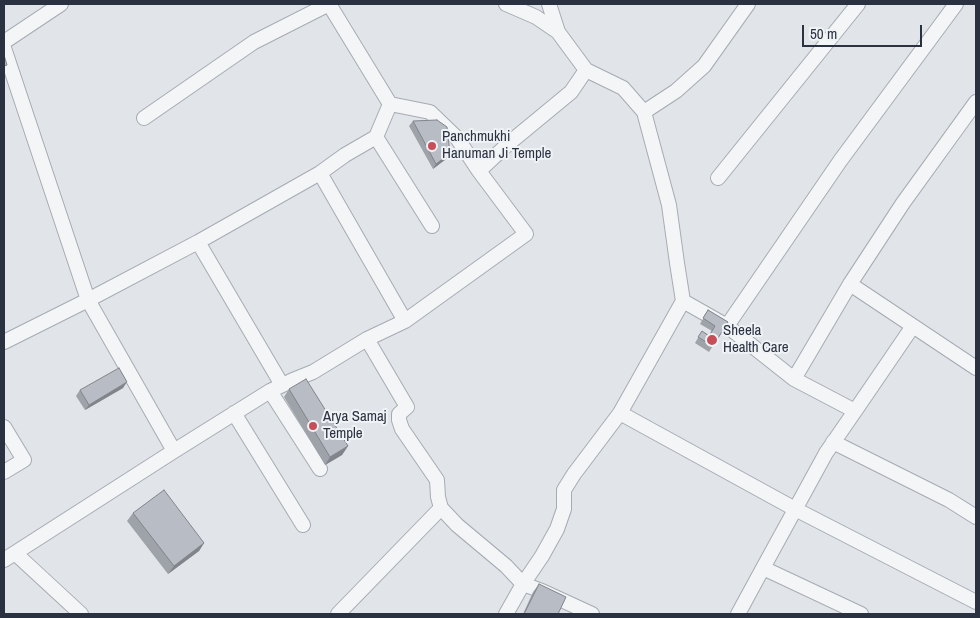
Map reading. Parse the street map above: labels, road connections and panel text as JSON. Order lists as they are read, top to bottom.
{
  "places": ["Panchmukhi Hanuman Ji Temple", "Sheela Health Care", "Arya Samaj Temple"],
  "scale_bar": "50 m"
}
